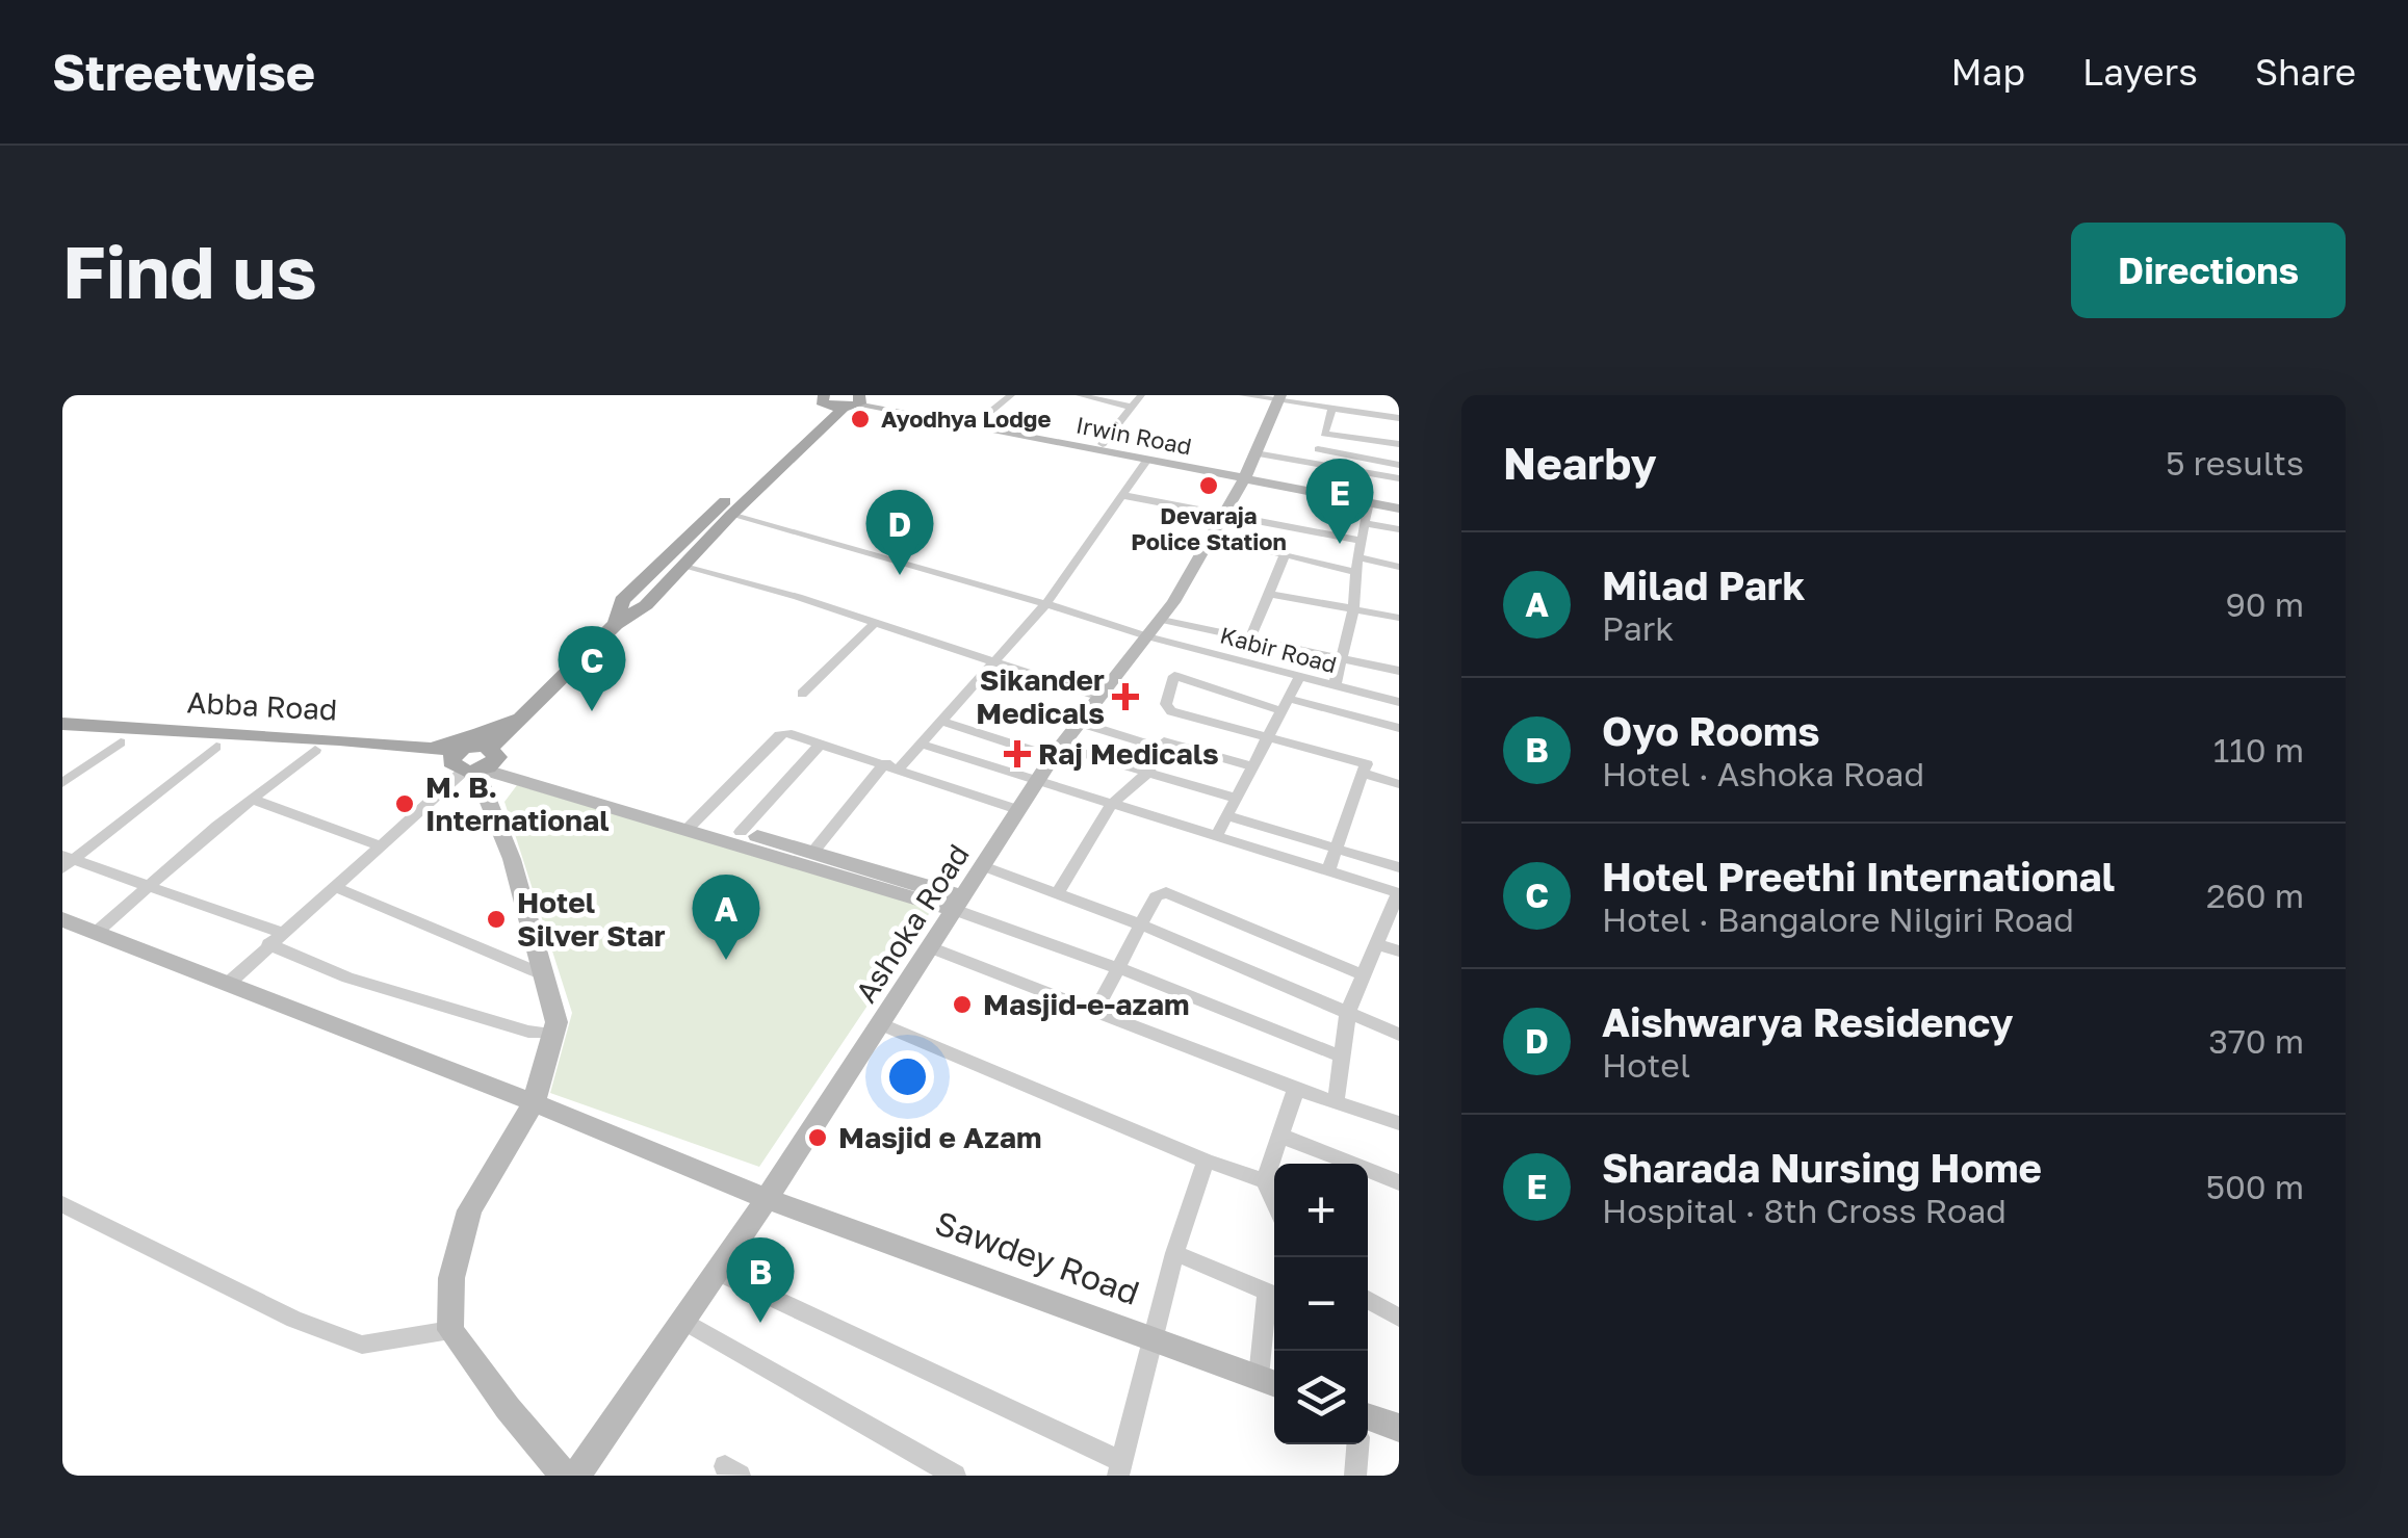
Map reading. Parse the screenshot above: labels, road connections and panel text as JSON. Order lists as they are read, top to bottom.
{
  "streets": {
    "main road": ["Abba Road"],
    "street": [
      "Irwin Road",
      "Kabir Road",
      "Ashoka Road",
      "Sawdey Road"
    ]
  },
  "crossings": [
    ["Irwin Road", "Ashoka Road"],
    ["Kabir Road", "Ashoka Road"],
    ["Ashoka Road", "Sawdey Road"]
  ],
  "places": {
    "other": [
      "Ayodhya Lodge",
      "Devaraja Police Station",
      "M. B. International",
      "Hotel Silver Star",
      "Masjid-e-azam",
      "Masjid e Azam"
    ],
    "health": ["Sikander Medicals", "Raj Medicals"]
  },
  "page": {
    "header": "Streetwise",
    "nav": ["Map", "Layers", "Share"],
    "buttons": "Directions",
    "title": "Find us",
    "heading": ["Nearby", "5 results"],
    "pins": [
      "E",
      "D",
      "C",
      "A",
      "B"
    ],
    "list": [
      {
        "mark": "A",
        "name": "Milad Park",
        "note": "Park",
        "value": "90 m"
      },
      {
        "mark": "B",
        "name": "Oyo Rooms",
        "note": "Hotel · Ashoka Road",
        "value": "110 m"
      },
      {
        "mark": "C",
        "name": "Hotel Preethi International",
        "note": "Hotel · Bangalore Nilgiri Road",
        "value": "260 m"
      },
      {
        "mark": "D",
        "name": "Aishwarya Residency",
        "note": "Hotel",
        "value": "370 m"
      },
      {
        "mark": "E",
        "name": "Sharada Nursing Home",
        "note": "Hospital · 8th Cross Road",
        "value": "500 m"
      }
    ],
    "map_buttons": ["+", "−"]
  }
}
